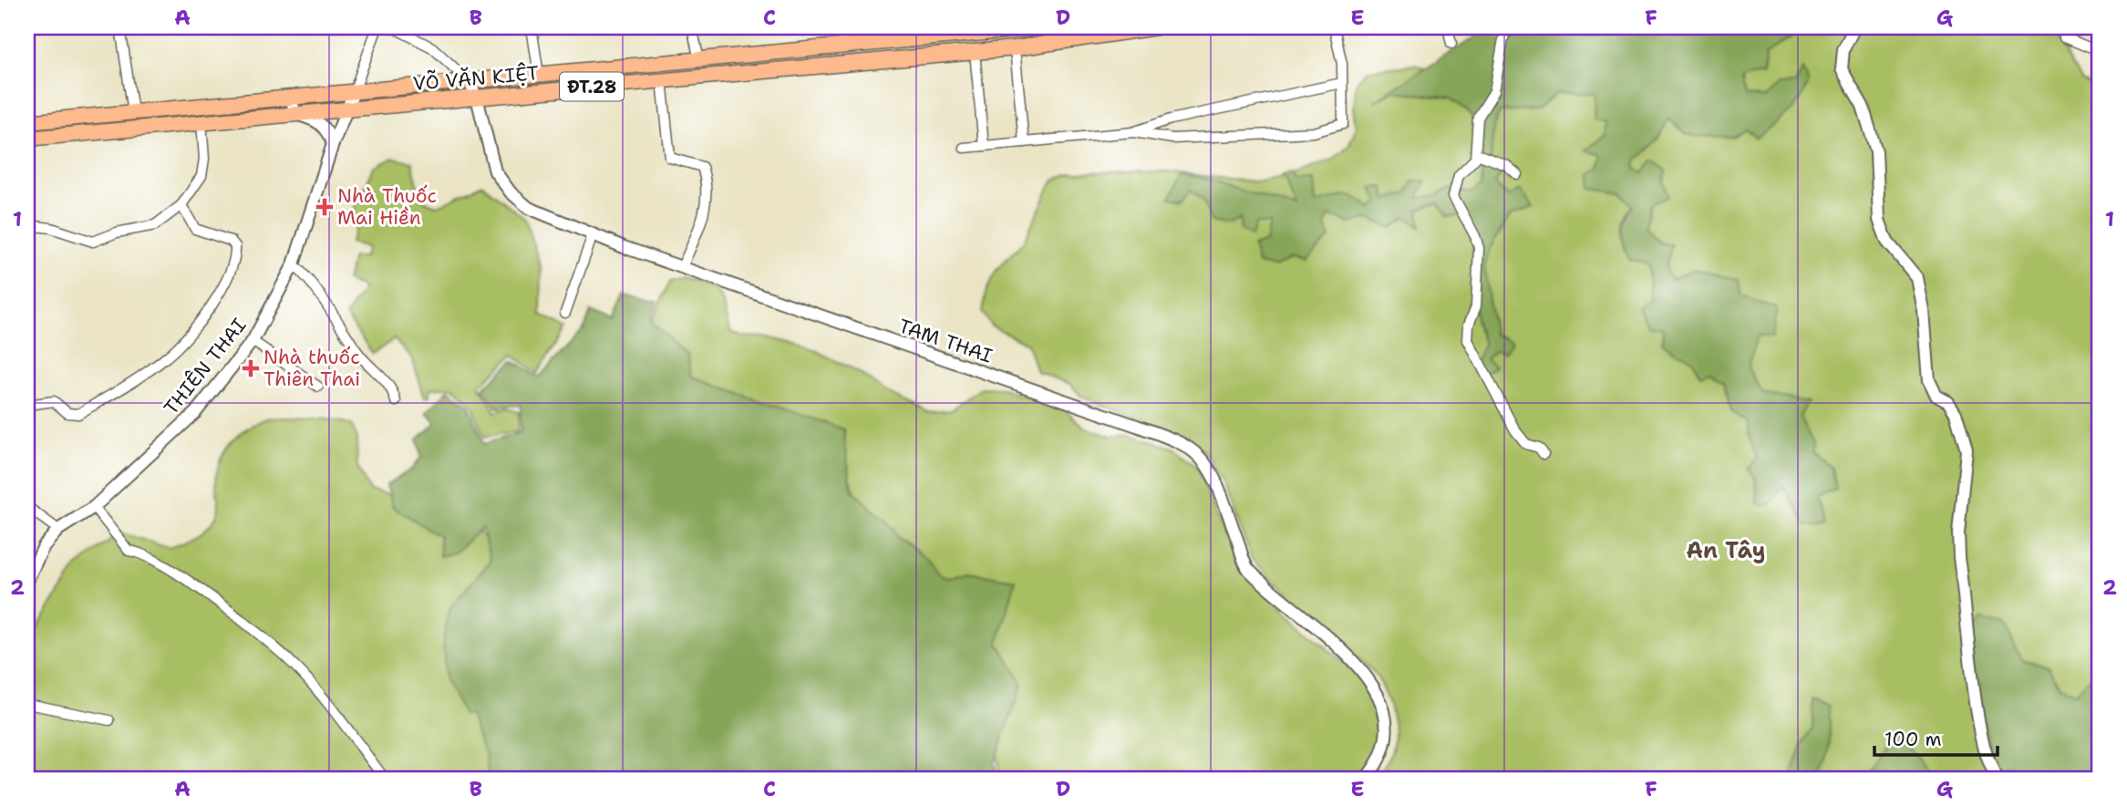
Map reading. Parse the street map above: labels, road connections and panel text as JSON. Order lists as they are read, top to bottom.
{
  "streets": {
    "main road": ["VÕ VĂN KIỆT", "ĐT.28"],
    "street": ["TAM THAI", "THIÊN THAI"]
  },
  "crossings": [
    ["VÕ VĂN KIỆT", "TAM THAI"],
    ["VÕ VĂN KIỆT", "THIÊN THAI"]
  ],
  "districts": ["An Tây"],
  "places": {
    "health": ["Nhà Thuốc Mai Hiền", "Nhà thuốc Thiên Thai"]
  },
  "scale_bar": "100 m",
  "grid": {
    "columns": [
      "A",
      "B",
      "C",
      "D",
      "E",
      "F",
      "G"
    ],
    "rows": ["1", "2"]
  }
}
